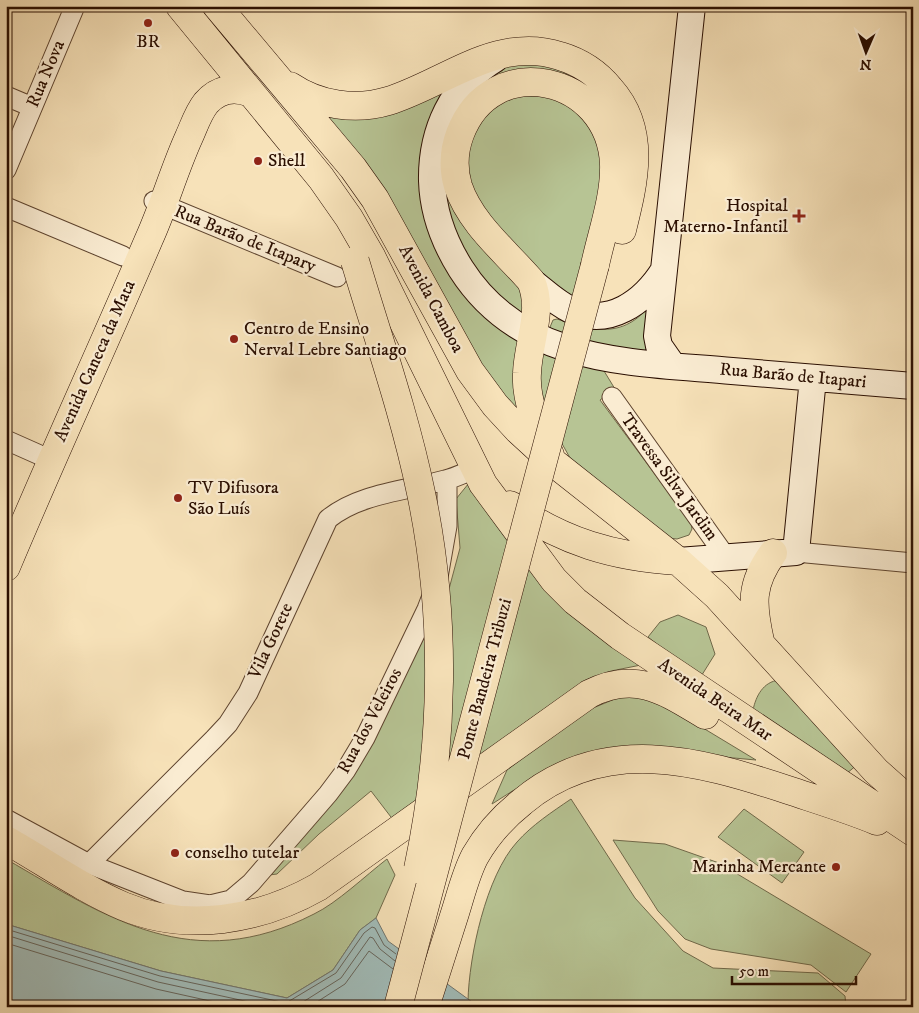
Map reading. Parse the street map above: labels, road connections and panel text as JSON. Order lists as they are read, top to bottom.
{
  "streets": {
    "main road": [
      "Avenida Camboa",
      "Avenida Caneca da Mata",
      "Rua Barão de Itapari",
      "Travessa Silva Jardim",
      "Ponte Bandeira Tribuzi",
      "Avenida Beira Mar"
    ],
    "street": [
      "Rua Nova",
      "Rua Barão de Itapary",
      "Vila Gorete",
      "Rua dos Veleiros"
    ]
  },
  "crossings": [
    ["Rua Barão de Itapary", "Avenida Caneca da Mata"],
    ["Avenida Camboa", "Avenida Caneca da Mata"],
    ["Avenida Camboa", "Travessa Silva Jardim"],
    ["Avenida Camboa", "Vila Gorete"],
    ["Avenida Camboa", "Avenida Beira Mar"],
    ["Rua Barão de Itapari", "Ponte Bandeira Tribuzi"],
    ["Vila Gorete", "Rua dos Veleiros"]
  ],
  "places": {
    "other": [
      "BR",
      "Shell",
      "Centro de Ensino Nerval Lebre Santiago",
      "TV Difusora São Luís",
      "conselho tutelar",
      "Marinha Mercante"
    ],
    "health": ["Hospital Materno-Infantil"]
  },
  "scale_bar": "50 m",
  "north": "bottom"
}
